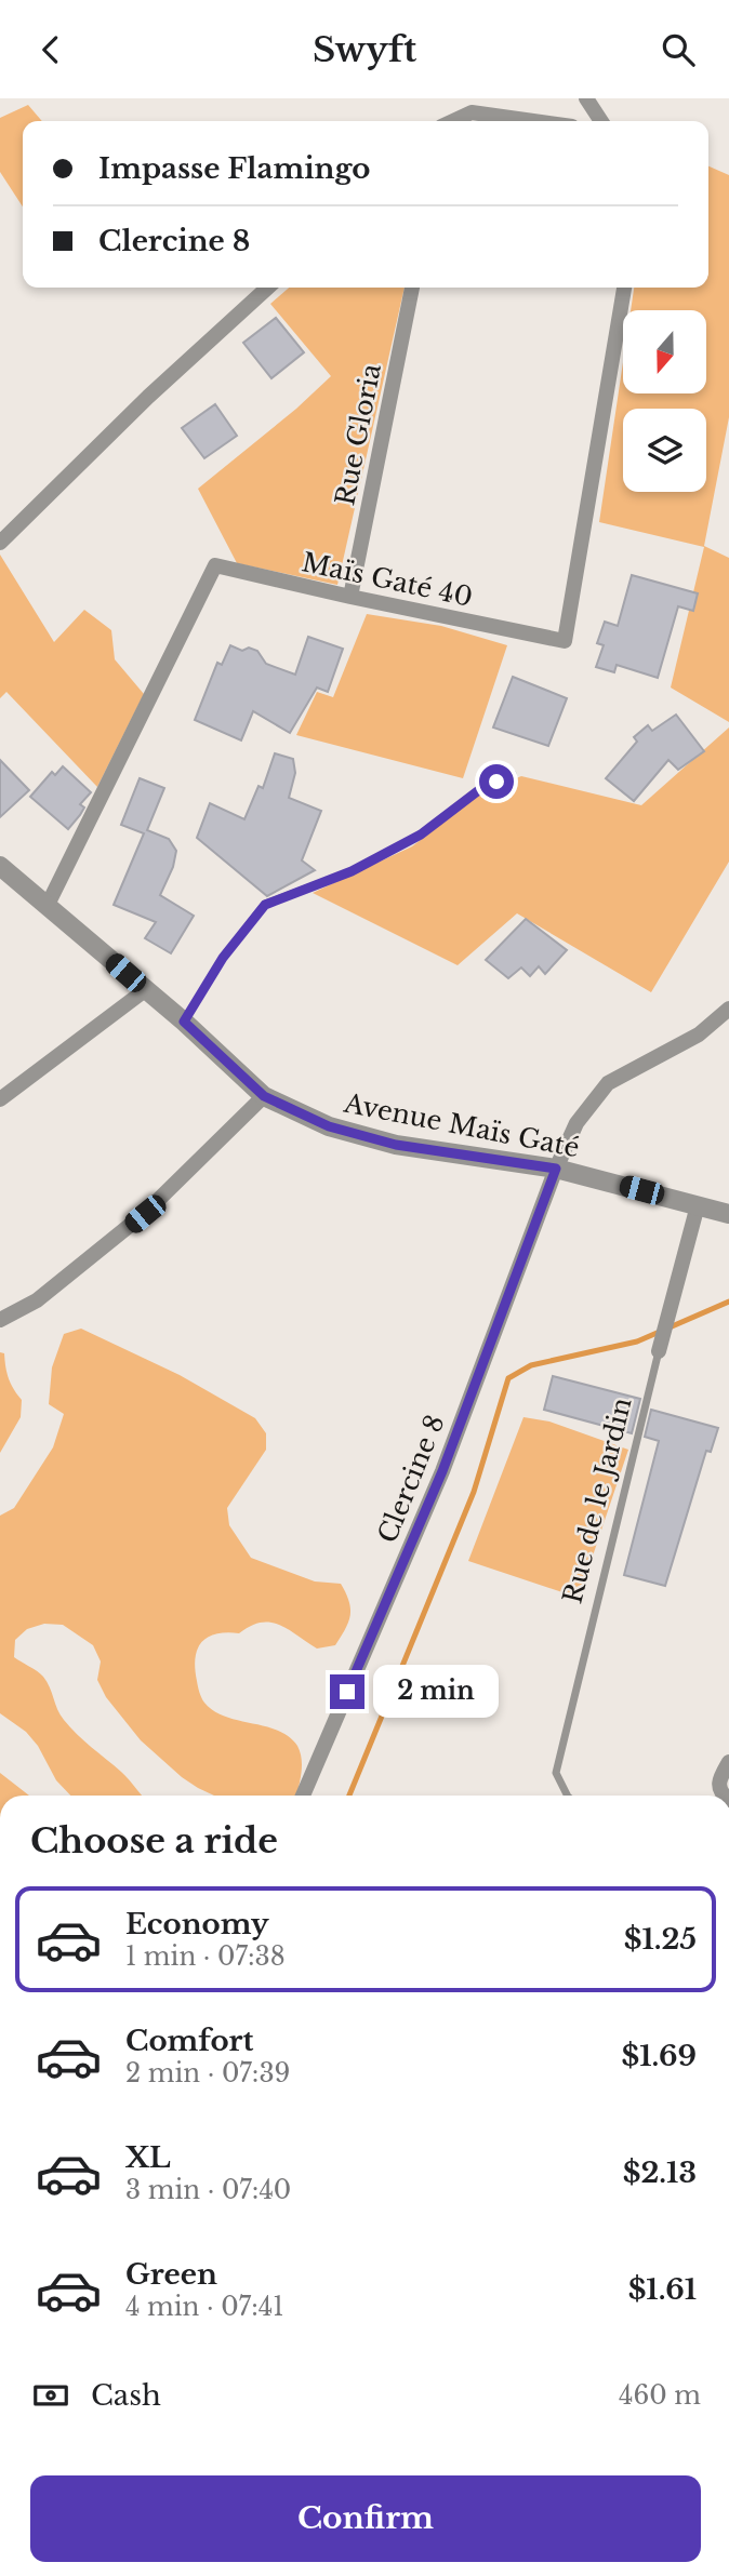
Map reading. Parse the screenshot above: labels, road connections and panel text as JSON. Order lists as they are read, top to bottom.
{
  "streets": {
    "street": [
      "Rue Gloria",
      "Maïs Gaté 40",
      "Avenue Maïs Gaté",
      "Clercine 8",
      "Rue de le Jardin"
    ]
  },
  "crossings": [
    ["Rue Gloria", "Maïs Gaté 40"],
    ["Maïs Gaté 40", "Avenue Maïs Gaté"],
    ["Avenue Maïs Gaté", "Clercine 8"],
    ["Avenue Maïs Gaté", "Rue de le Jardin"]
  ],
  "north": "bottom",
  "page": {
    "header": "Swyft",
    "banner": ["Impasse Flamingo", "Clercine 8"],
    "bubble": "2 min",
    "heading": "Choose a ride",
    "list": [
      {
        "name": "Economy",
        "note": "1 min · 07:38",
        "value": "$1.25"
      },
      {
        "name": "Comfort",
        "note": "2 min · 07:39",
        "value": "$1.69"
      },
      {
        "name": "XL",
        "note": "3 min · 07:40",
        "value": "$2.13"
      },
      {
        "name": "Green",
        "note": "4 min · 07:41",
        "value": "$1.61"
      }
    ],
    "pay": ["Cash", "460 m"],
    "buttons": "Confirm"
  }
}
